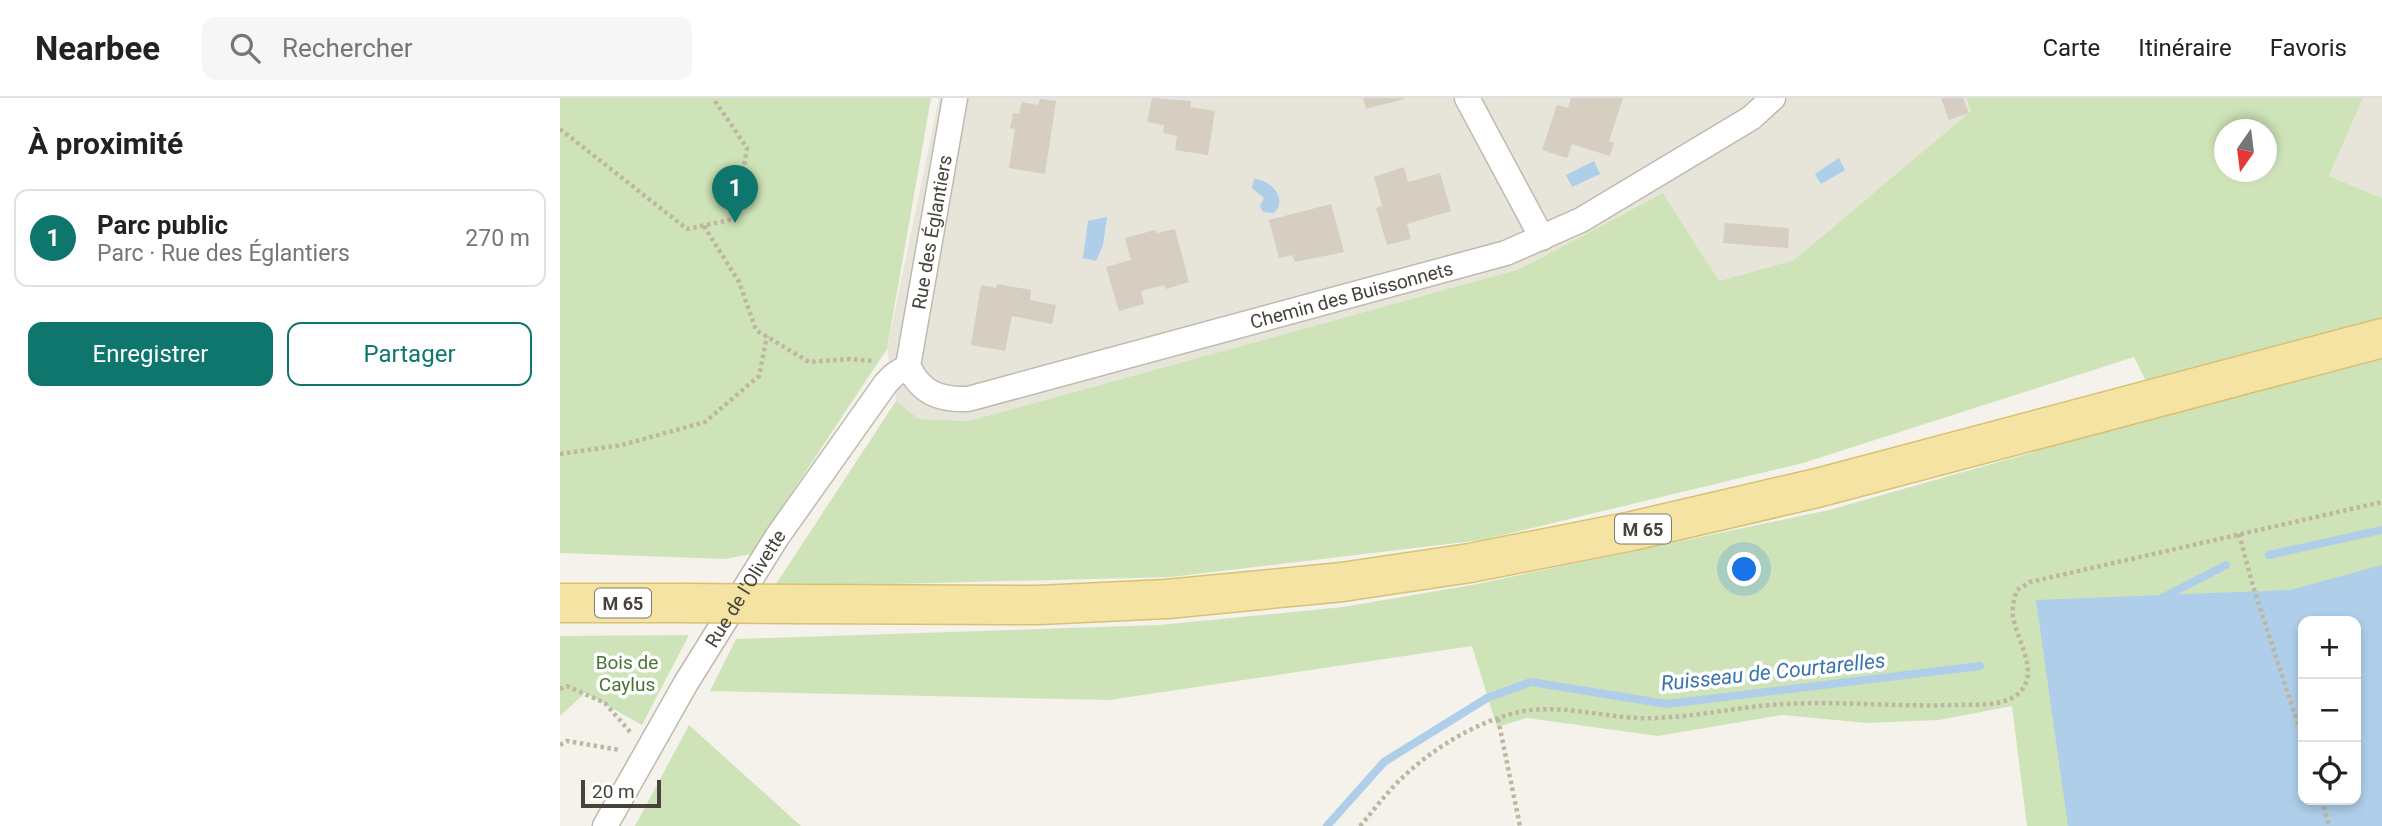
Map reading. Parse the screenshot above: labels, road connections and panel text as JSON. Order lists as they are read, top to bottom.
{
  "streets": {
    "main road": ["M 65"],
    "street": ["Rue des Églantiers", "Chemin des Buissonnets", "Rue de l'Olivette"]
  },
  "crossings": [
    ["Rue des Églantiers", "Chemin des Buissonnets"],
    ["Rue des Églantiers", "Rue de l'Olivette"],
    ["Chemin des Buissonnets", "Rue de l'Olivette"]
  ],
  "water": ["Ruisseau de Courtarelles"],
  "parks": ["Bois de Caylus"],
  "scale_bar": "20 m",
  "north": "bottom",
  "page": {
    "header": "Nearbee",
    "search": "Rechercher",
    "nav": ["Carte", "Itinéraire", "Favoris"],
    "heading": "À proximité",
    "pins": "1",
    "list": [
      {
        "mark": "1",
        "name": "Parc public",
        "note": "Parc · Rue des Églantiers",
        "value": "270 m"
      }
    ],
    "buttons": ["Enregistrer", "Partager"],
    "map_buttons": ["+", "−"],
    "scale": "20 m"
  }
}
